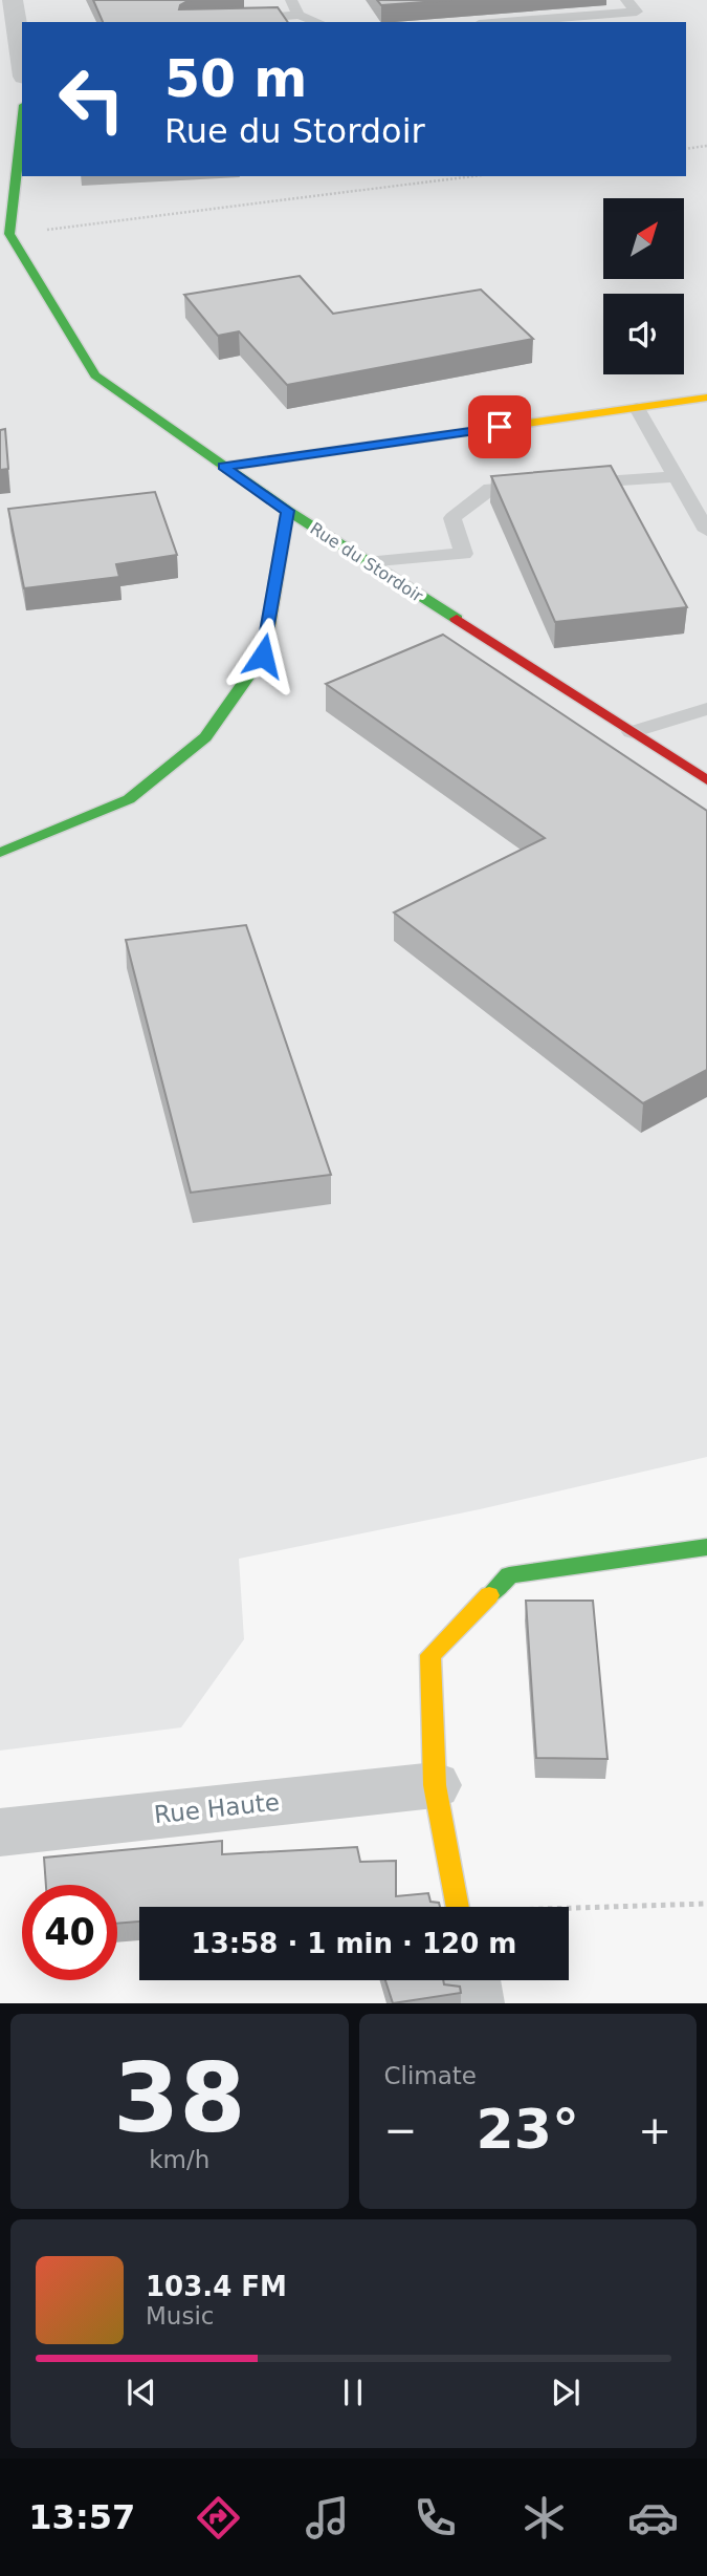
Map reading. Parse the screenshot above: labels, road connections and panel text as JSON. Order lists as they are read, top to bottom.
{
  "streets": {
    "street": ["Rue du Stordoir", "Rue Haute"]
  },
  "north": "top right",
  "page": {
    "turn": ["50 m", "Rue du Stordoir"],
    "limit": "40",
    "trip": "13:58 · 1 min · 120 m",
    "tile": [
      ["38", "km/h"],
      "Climate"
    ],
    "heat": ["−", "23°", "+"],
    "song": ["103.4 FM", "Music"],
    "tabs": "13:57"
  }
}
